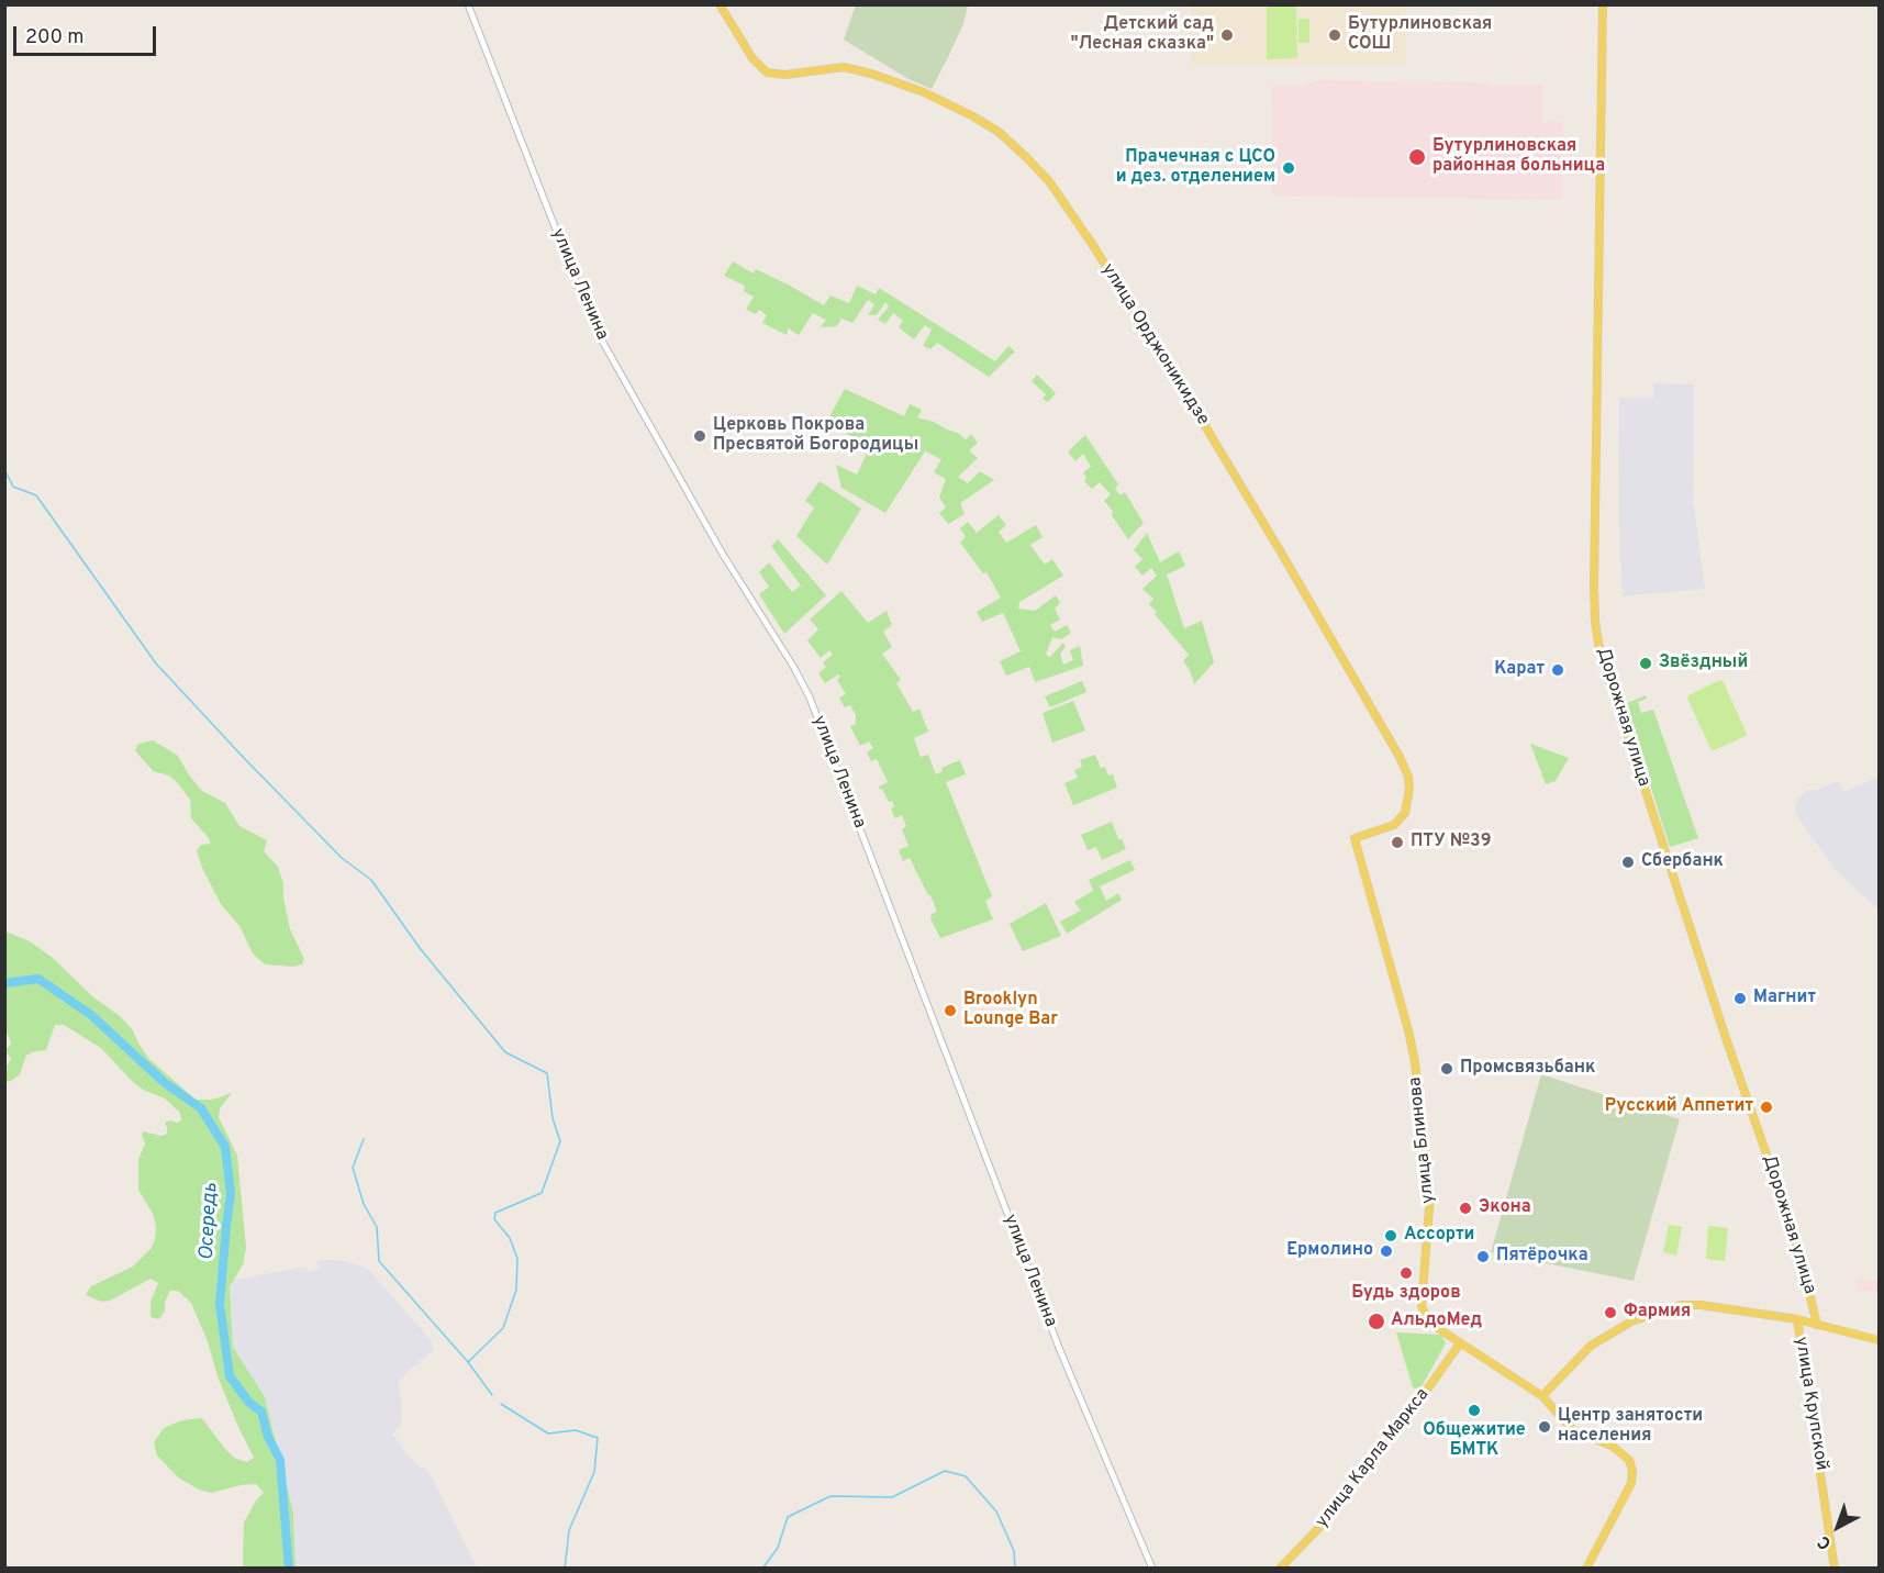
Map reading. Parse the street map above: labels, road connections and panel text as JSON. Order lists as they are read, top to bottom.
{
  "streets": {
    "main road": [
      "улица Орджоникидзе",
      "Дорожная улица",
      "улица Блинова",
      "улица Крупской",
      "улица Карла Маркса"
    ],
    "street": ["улица Ленина"]
  },
  "crossings": [
    ["улица Орджоникидзе", "улица Блинова"],
    ["улица Блинова", "улица Карла Маркса"]
  ],
  "water": ["Осередь"],
  "places": [
    "Детский сад \"Лесная сказка\"",
    "Бутурлиновская СОШ",
    "Бутурлиновская районная больница",
    "Прачечная с ЦСО и дез. отделением",
    "Церковь Покрова Пресвятой Богородицы",
    "Звёздный",
    "Карат",
    "ПТУ №39",
    "Сбербанк",
    "Магнит",
    "Brooklyn Lounge Bar",
    "Промсвязьбанк",
    "Русский Аппетит",
    "Экона",
    "Ассорти",
    "Ермолино",
    "Пятёрочка",
    "Будь здоров",
    "Фармия",
    "АльдоМед",
    "Общежитие БМТК",
    "Центр занятости населения"
  ],
  "scale_bar": "200 m",
  "north": "bottom left"
}
